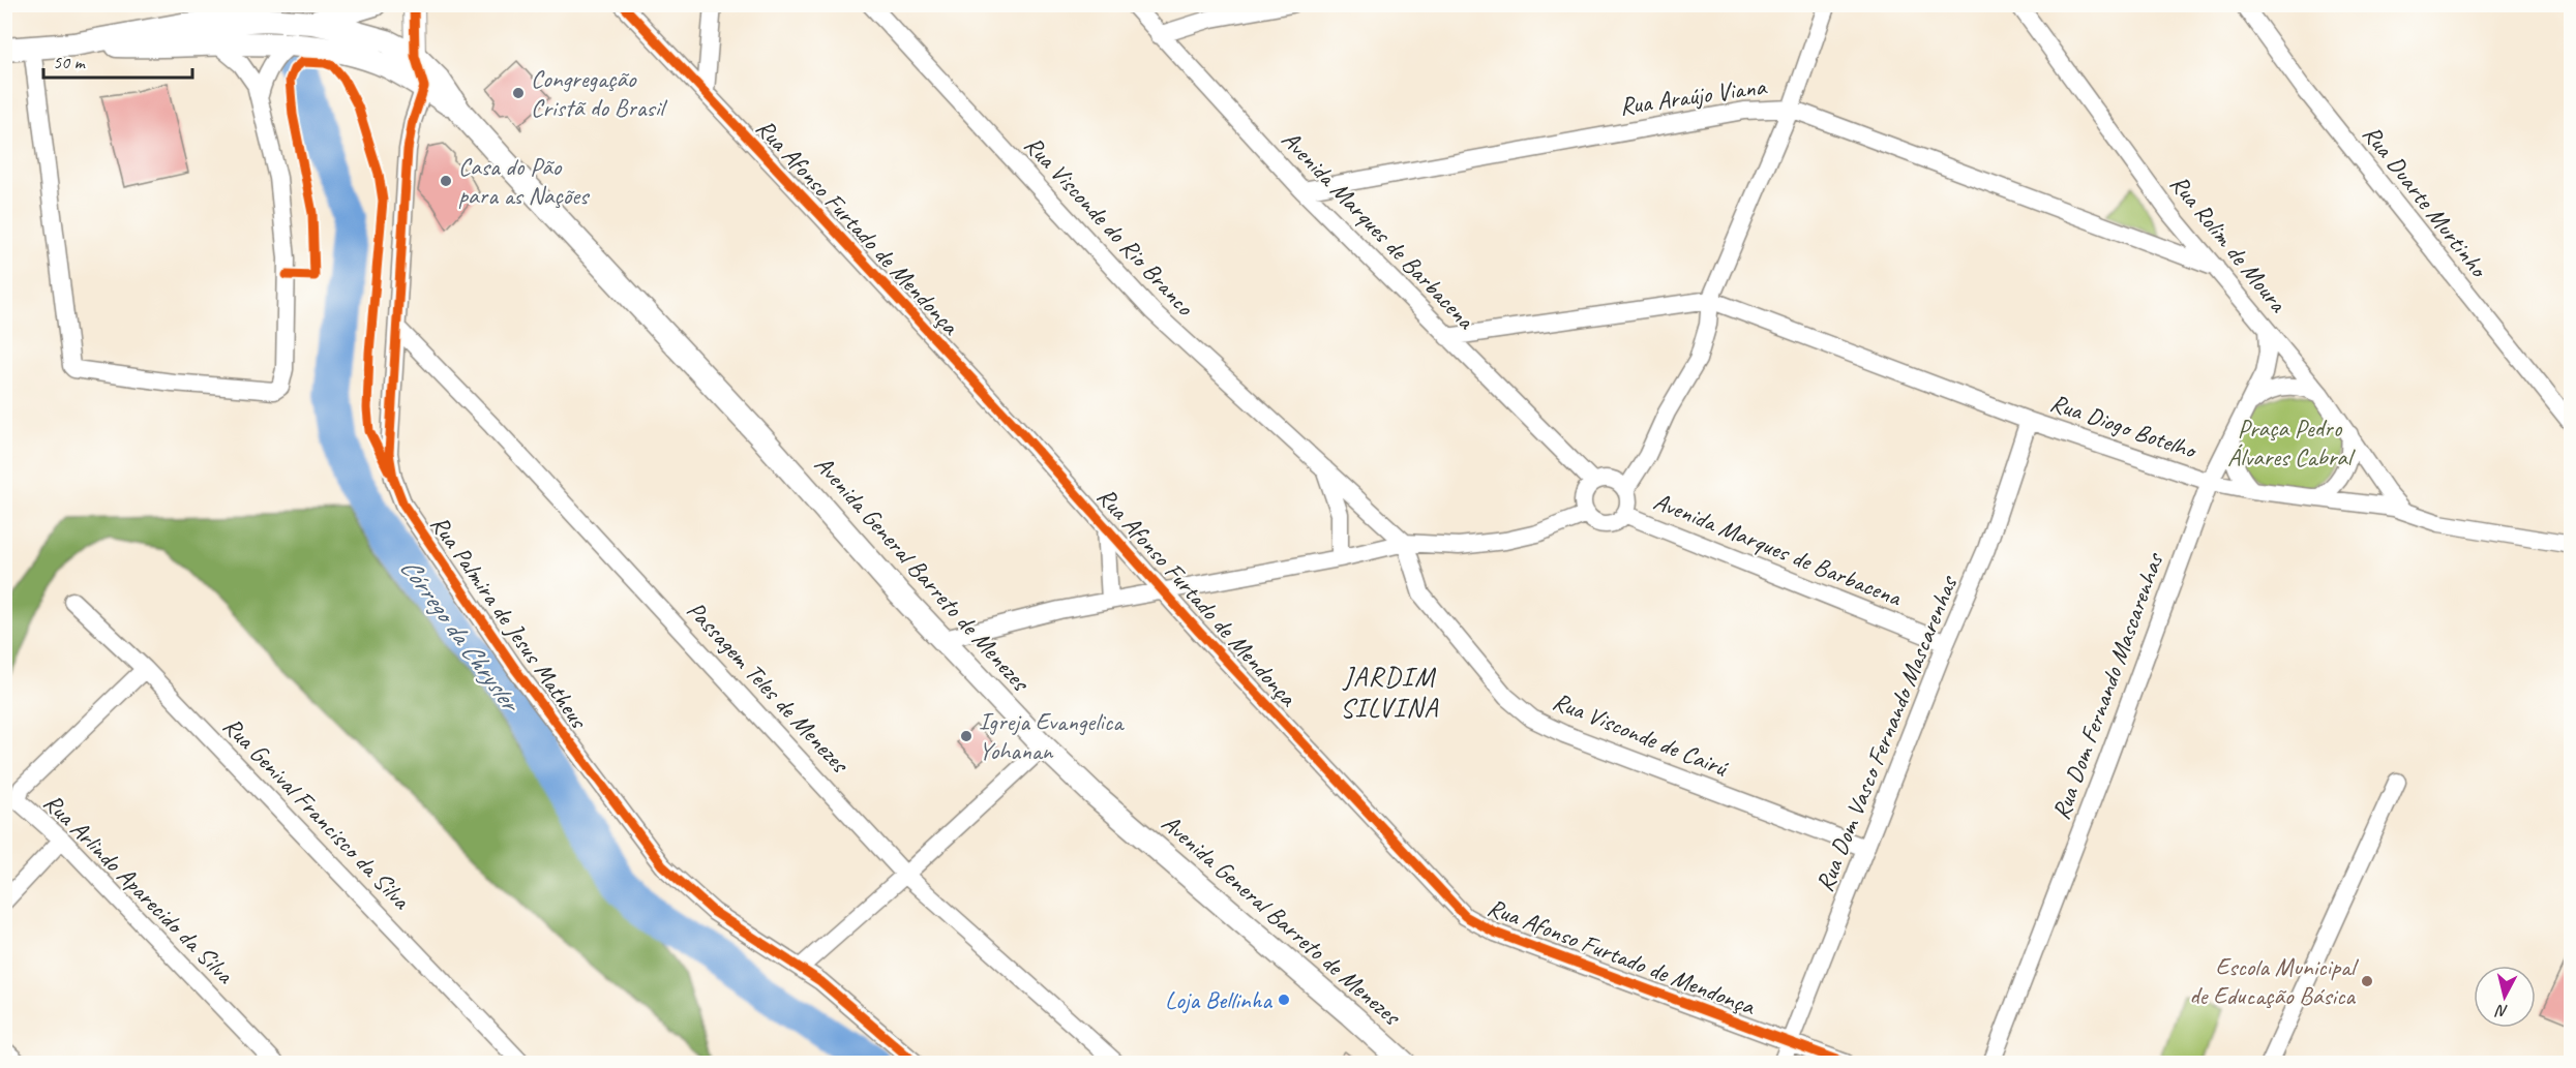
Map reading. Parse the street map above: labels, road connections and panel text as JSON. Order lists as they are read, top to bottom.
{
  "streets": {
    "main road": ["Avenida General Barreto de Menezes"],
    "street": [
      "Rua Araújo Viana",
      "Rua Duarte Murtinho",
      "Rua Visconde do Rio Branco",
      "Rua Afonso Furtado de Mendonça",
      "Avenida Marques de Barbacena",
      "Rua Rolim de Moura",
      "Rua Diogo Botelho",
      "Rua Palmira de Jesus Matheus",
      "Passagem Teles de Menezes",
      "Rua Dom Fernando Mascarenhas",
      "Rua Visconde de Cairú",
      "Rua Dom Vasco Fernando Mascarenhas",
      "Rua Genival Francisco da Silva",
      "Rua Arlindo Aparecido da Silva"
    ]
  },
  "crossings": [
    ["Rua Araújo Viana", "Avenida Marques de Barbacena"],
    ["Rua Araújo Viana", "Rua Rolim de Moura"],
    ["Rua Visconde do Rio Branco", "Rua Visconde de Cairú"],
    ["Rua Afonso Furtado de Mendonça", "Rua Dom Vasco Fernando Mascarenhas"],
    ["Avenida Marques de Barbacena", "Rua Dom Vasco Fernando Mascarenhas"],
    ["Rua Rolim de Moura", "Rua Diogo Botelho"],
    ["Rua Rolim de Moura", "Rua Dom Fernando Mascarenhas"],
    ["Rua Diogo Botelho", "Rua Dom Fernando Mascarenhas"],
    ["Rua Diogo Botelho", "Rua Dom Vasco Fernando Mascarenhas"],
    ["Rua Palmira de Jesus Matheus", "Passagem Teles de Menezes"],
    ["Rua Visconde de Cairú", "Rua Dom Vasco Fernando Mascarenhas"],
    ["Rua Genival Francisco da Silva", "Rua Arlindo Aparecido da Silva"]
  ],
  "districts": ["JARDIM SILVINA"],
  "water": ["Córrego da Chrysler"],
  "parks": ["Praça Pedro Álvares Cabral"],
  "places": [
    "Congregação Cristã do Brasil",
    "Casa do Pão para as Nações",
    "Igreja Evangelica Yohanan",
    "Escola Municipal de Educação Básica",
    "Loja Bellinha"
  ],
  "scale_bar": "50 m",
  "north": "bottom"
}
